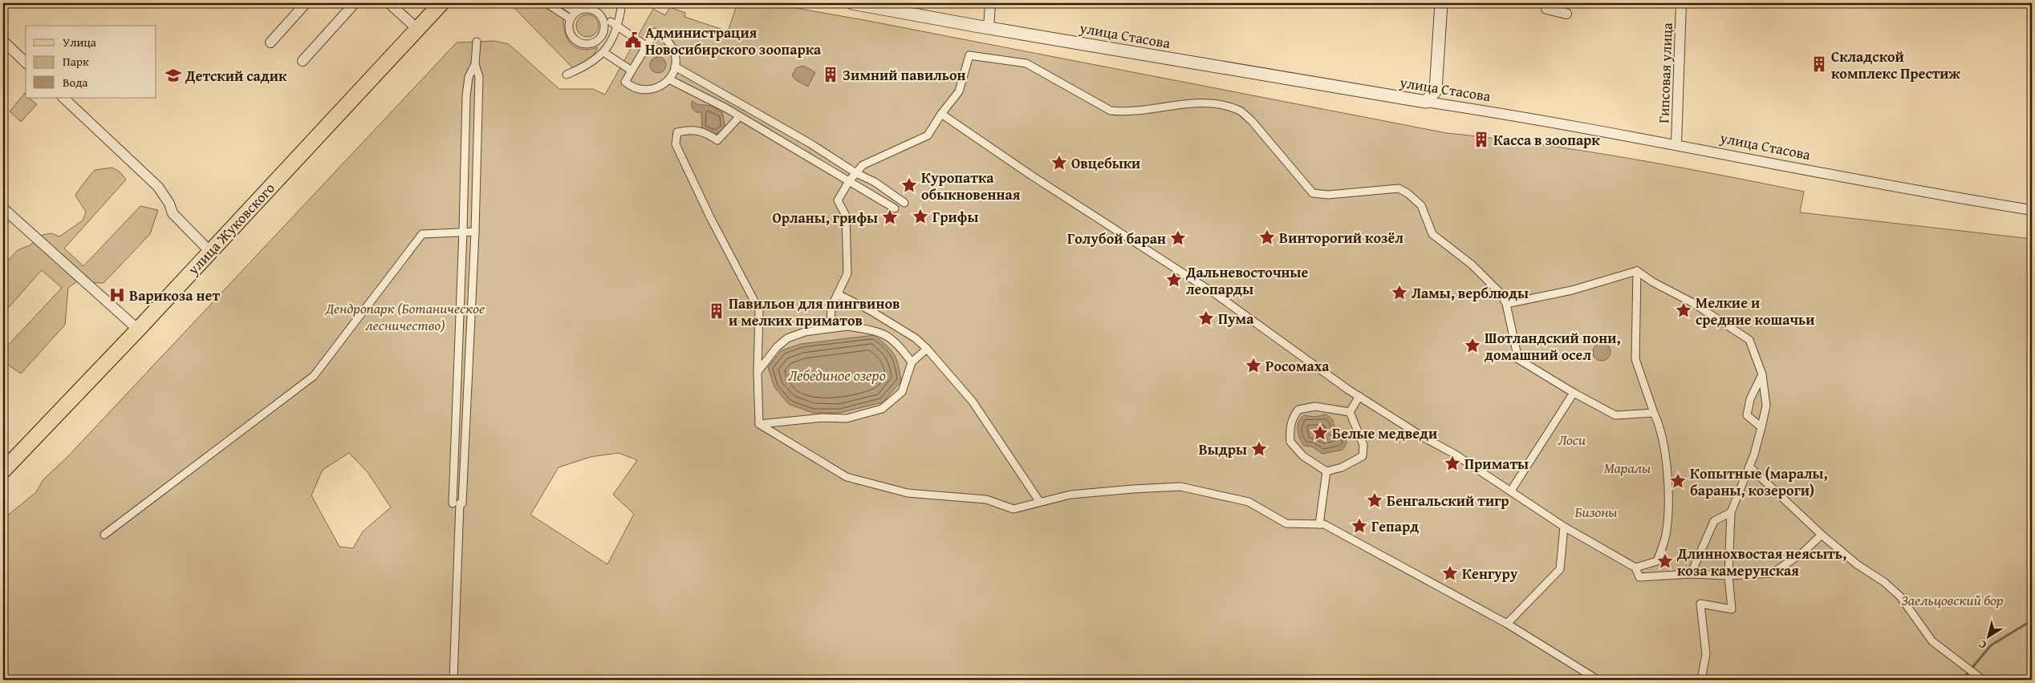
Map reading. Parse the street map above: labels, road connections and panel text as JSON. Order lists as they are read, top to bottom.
{
  "streets": {
    "main road": ["улица Жуковского"],
    "street": ["улица Стасова", "Гипсовая улица"]
  },
  "crossings": [
    ["улица Стасова", "Гипсовая улица"]
  ],
  "water": ["Лебединое озеро"],
  "parks": [
    "Дендропарк (Ботаническое лесничество)",
    "Лоси",
    "Маралы",
    "Бизоны",
    "Заельцовский бор"
  ],
  "places": {
    "public building": ["Администрация Новосибирского зоопарка"],
    "building": [
      "Складской комплекс Престиж",
      "Зимний павильон",
      "Касса в зоопарк",
      "Павильон для пингвинов и мелких приматов"
    ],
    "school or university": ["Детский садик"],
    "place": [
      "Овцебыки",
      "Куропатка обыкновенная",
      "Грифы",
      "Орланы, грифы",
      "Винторогий козёл",
      "Голубой баран",
      "Дальневосточные леопарды",
      "Ламы, верблюды",
      "Мелкие и средние кошачьи",
      "Пума",
      "Шотландский пони, домашний осел",
      "Росомаха",
      "Белые медведи",
      "Выдры",
      "Приматы",
      "Копытные (маралы, бараны, козероги)",
      "Бенгальский тигр",
      "Гепард",
      "Длиннохвостая неясыть, коза камерунская",
      "Кенгуру"
    ],
    "hospital": ["Варикоза нет"]
  },
  "legend": ["Улица", "Парк", "Вода"],
  "north": "bottom left"
}
